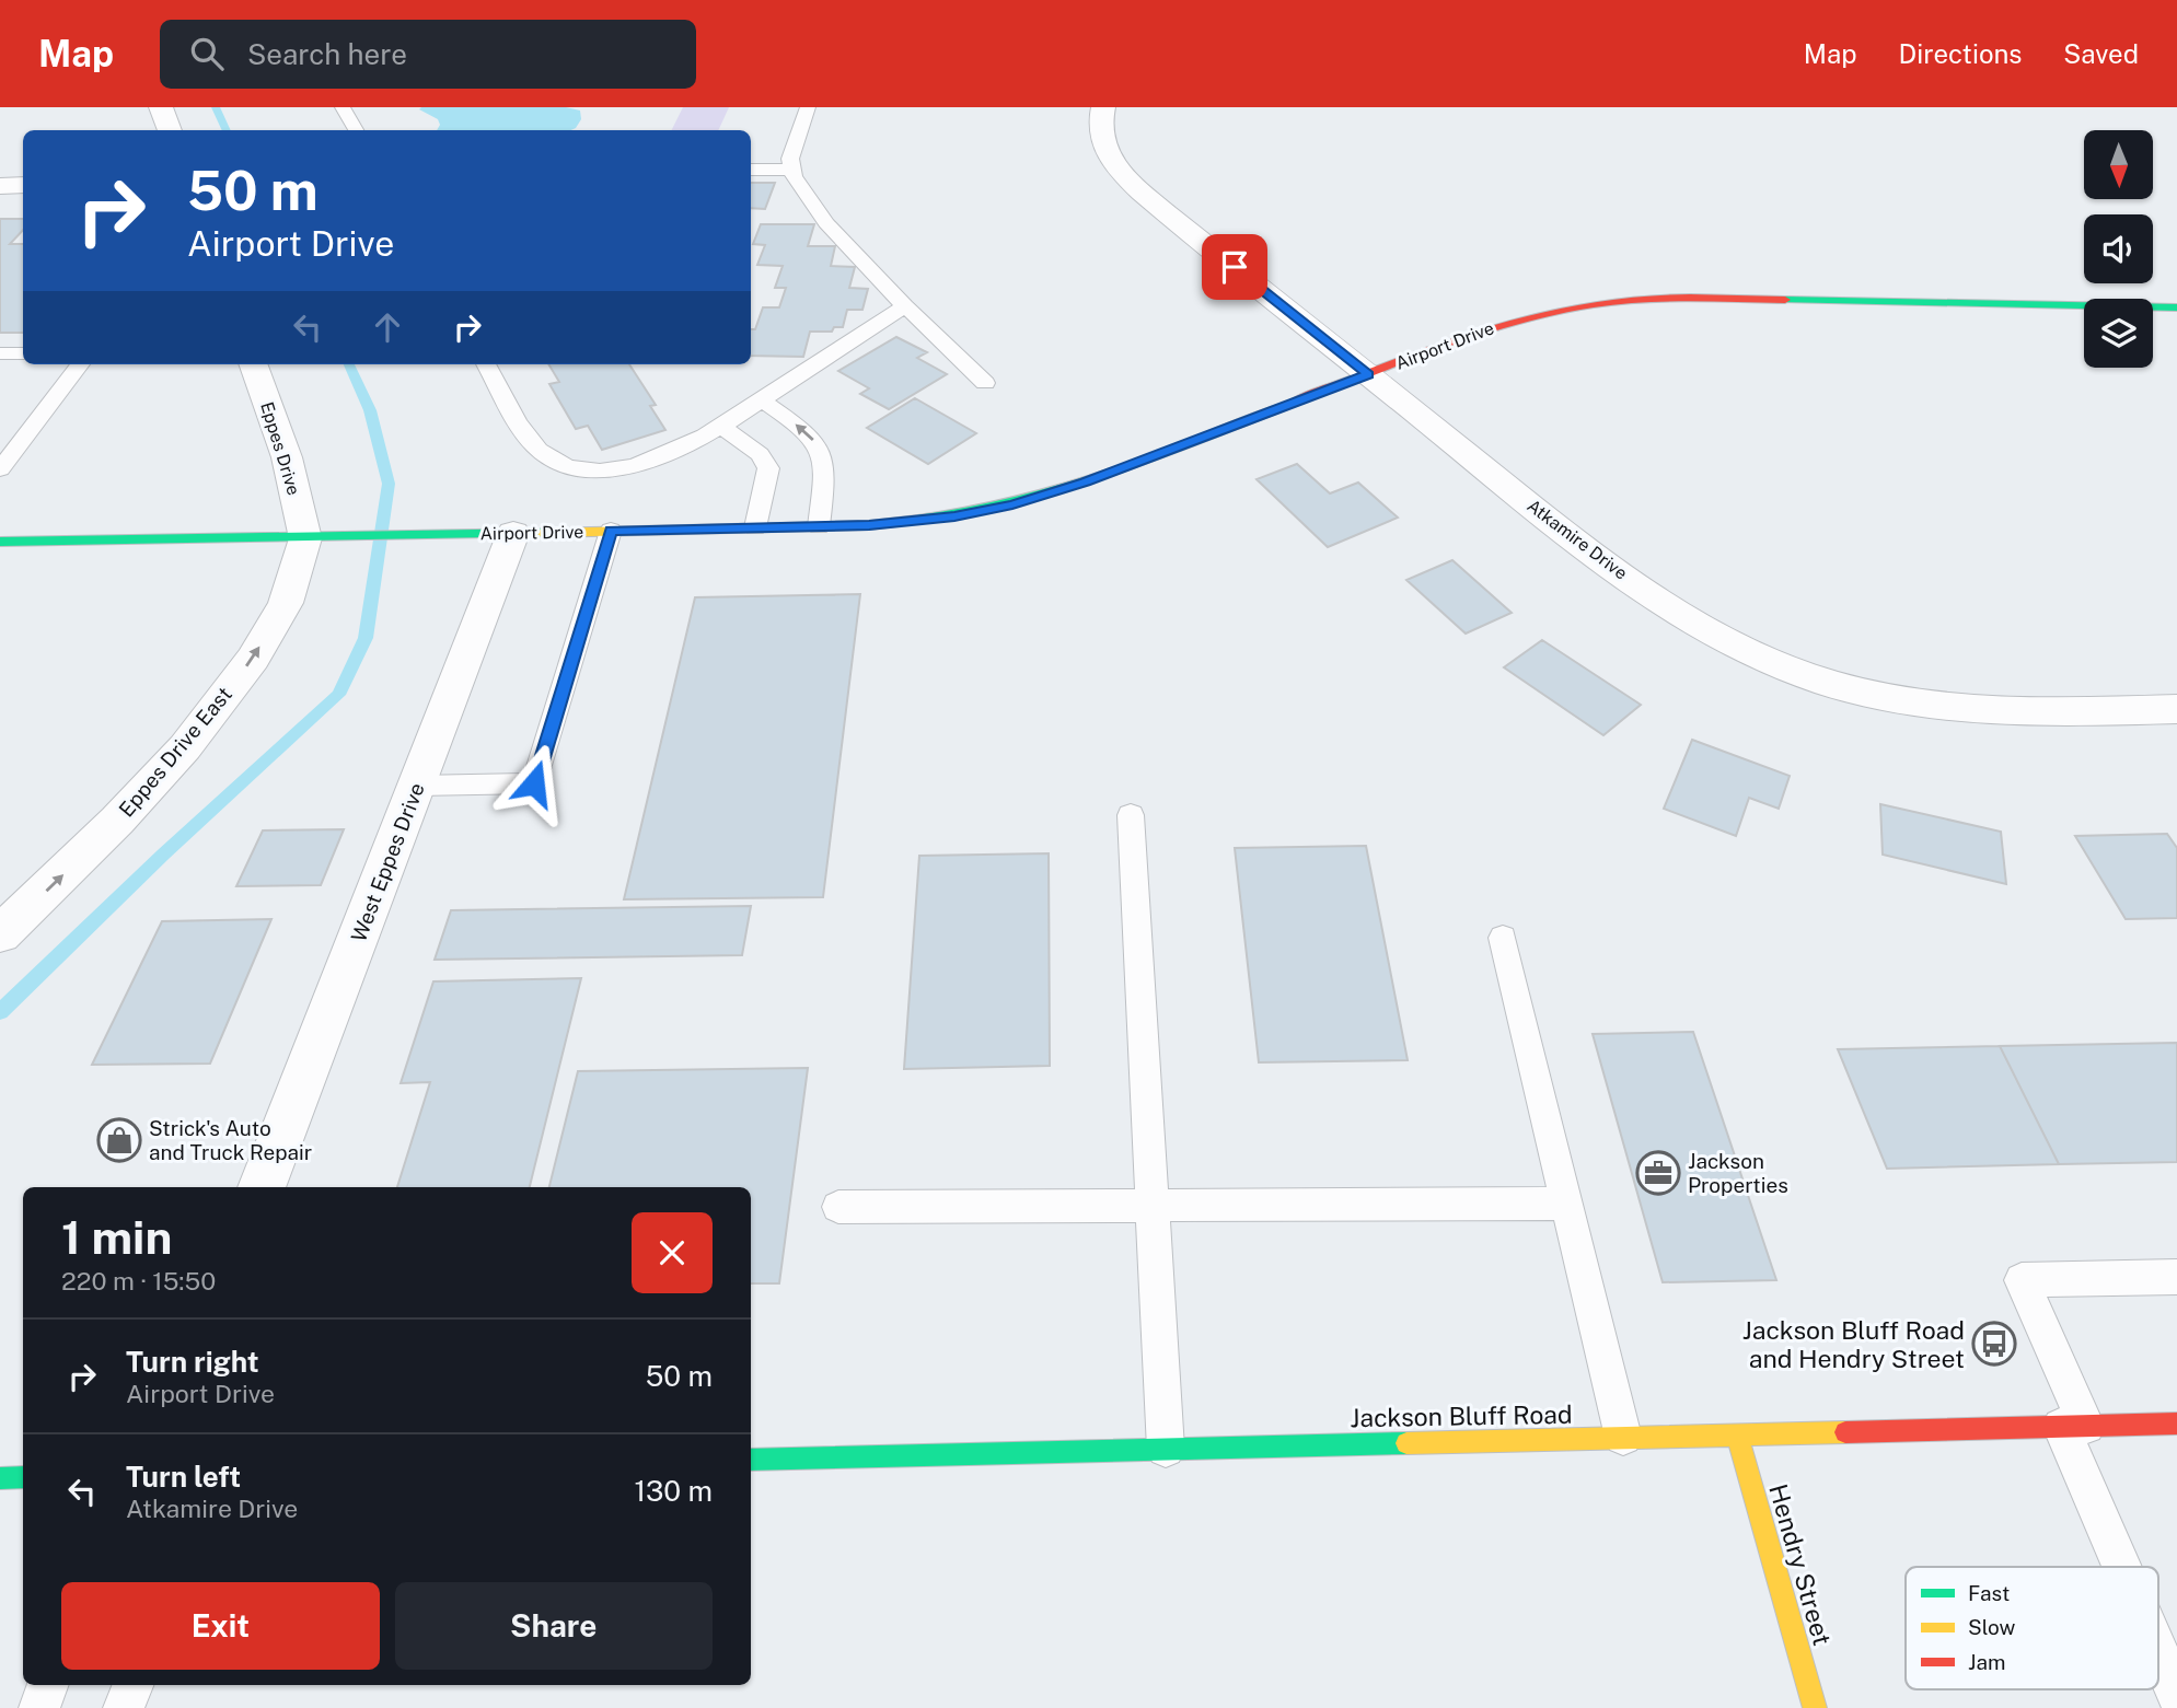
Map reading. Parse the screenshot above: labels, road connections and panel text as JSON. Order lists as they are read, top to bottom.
{
  "streets": {
    "street": [
      "Airport Drive",
      "Eppes Drive",
      "Atkamire Drive",
      "Eppes Drive East",
      "West Eppes Drive",
      "Jackson Bluff Road",
      "Hendry Street"
    ]
  },
  "crossings": [
    ["Airport Drive", "Eppes Drive"],
    ["Airport Drive", "Atkamire Drive"],
    ["Airport Drive", "Eppes Drive East"],
    ["Airport Drive", "West Eppes Drive"],
    ["Eppes Drive", "Eppes Drive East"],
    ["Jackson Bluff Road", "Hendry Street"]
  ],
  "one_way": ["Eppes Drive East"],
  "places": {
    "shop": ["Strick's Auto and Truck Repair"],
    "office": ["Jackson Properties"],
    "bus stop": ["Jackson Bluff Road and Hendry Street"]
  },
  "legend": ["Fast", "Slow", "Jam"],
  "north": "bottom",
  "page": {
    "header": "Map",
    "search": "Search here",
    "nav": ["Map", "Directions", "Saved"],
    "turn": ["50 m", "Airport Drive"],
    "heading": ["1 min", "220 m · 15:50"],
    "list": [
      {
        "name": "Turn right",
        "note": "Airport Drive",
        "value": "50 m"
      },
      {
        "name": "Turn left",
        "note": "Atkamire Drive",
        "value": "130 m"
      }
    ],
    "buttons": ["Exit", "Share"]
  }
}
